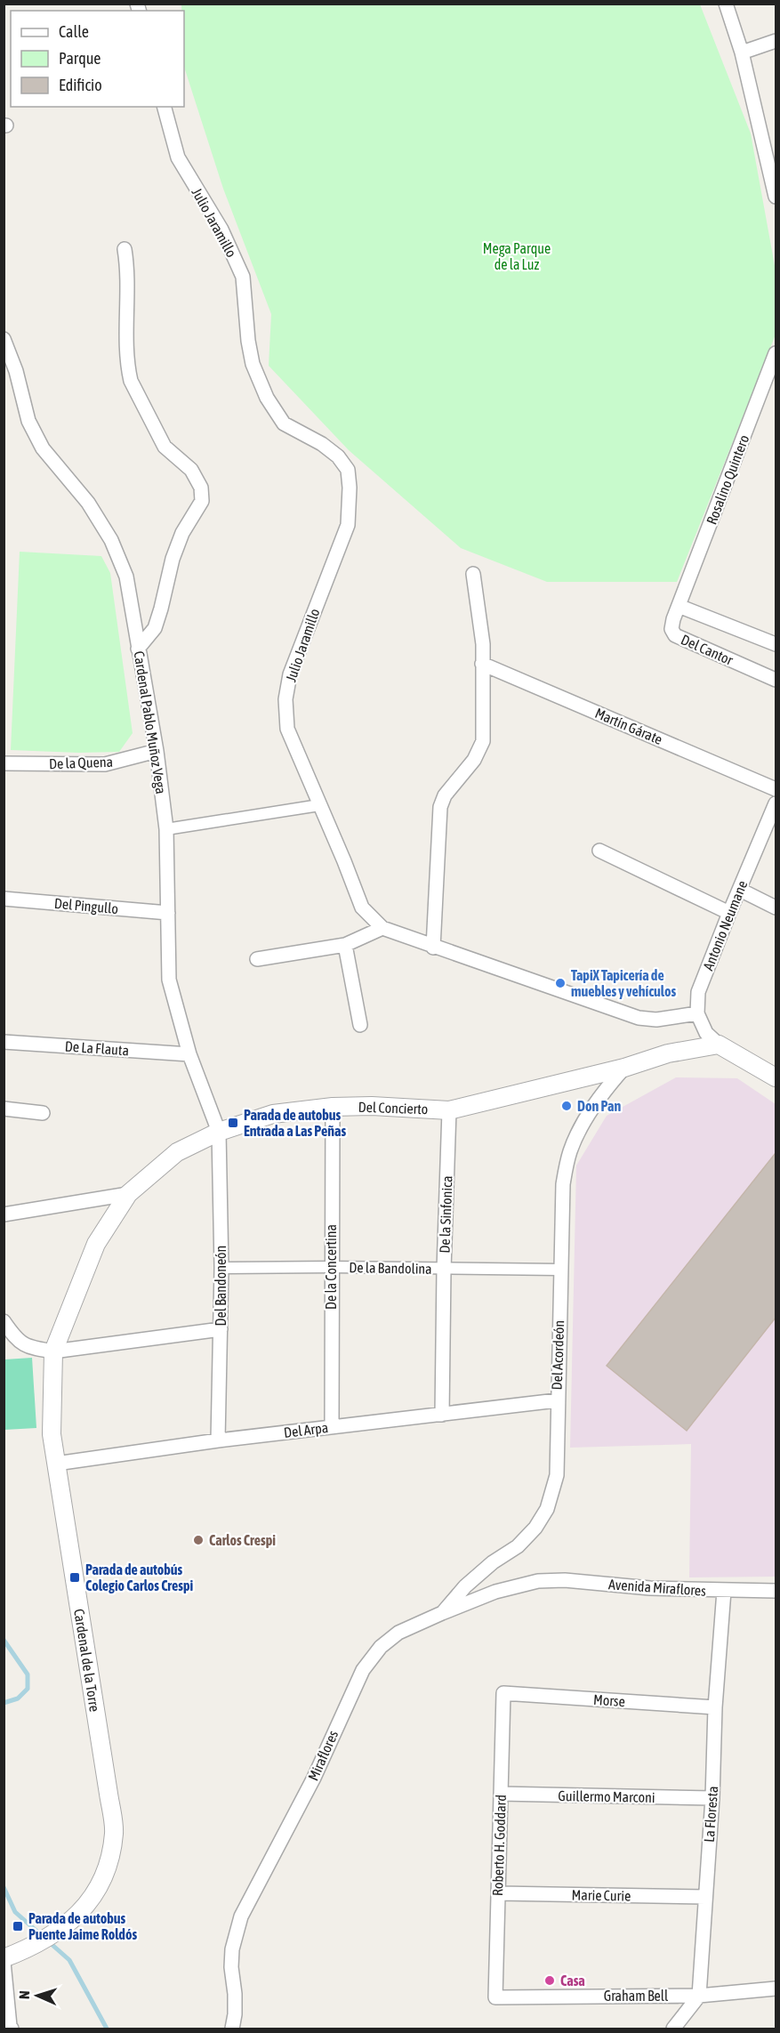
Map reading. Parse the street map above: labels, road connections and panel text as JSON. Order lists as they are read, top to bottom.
{
  "streets": {
    "street": [
      "Julio Jaramillo",
      "Rosalino Quintero",
      "Del Cantor",
      "Cardenal Pablo Muñoz Vega",
      "Martín Gárate",
      "De la Quena",
      "Del Pingullo",
      "Antonio Neumane",
      "De La Flauta",
      "Del Concierto",
      "De la Sinfonica",
      "De la Concertina",
      "De la Bandolina",
      "Del Bandoneón",
      "Del Acordeón",
      "Del Arpa",
      "Avenida Miraflores",
      "Cardenal de la Torre",
      "Morse",
      "Miraflores",
      "Guillermo Marconi",
      "La Floresta",
      "Roberto H. Goddard",
      "Marie Curie",
      "Graham Bell"
    ]
  },
  "crossings": [
    ["Julio Jaramillo", "Antonio Neumane"],
    ["Rosalino Quintero", "Del Cantor"],
    ["Cardenal Pablo Muñoz Vega", "De la Quena"],
    ["Cardenal Pablo Muñoz Vega", "Del Pingullo"],
    ["Cardenal Pablo Muñoz Vega", "De La Flauta"],
    ["Cardenal Pablo Muñoz Vega", "Del Concierto"],
    ["Cardenal Pablo Muñoz Vega", "Del Bandoneón"],
    ["Del Concierto", "De la Sinfonica"],
    ["Del Concierto", "De la Concertina"],
    ["Del Concierto", "Del Bandoneón"],
    ["Del Concierto", "Del Acordeón"],
    ["Del Concierto", "Cardenal de la Torre"],
    ["De la Sinfonica", "De la Bandolina"],
    ["De la Sinfonica", "Del Arpa"],
    ["De la Concertina", "De la Bandolina"],
    ["De la Concertina", "Del Arpa"],
    ["De la Bandolina", "Del Bandoneón"],
    ["De la Bandolina", "Del Acordeón"],
    ["Del Bandoneón", "Del Arpa"],
    ["Del Acordeón", "Del Arpa"],
    ["Del Acordeón", "Miraflores"],
    ["Del Arpa", "Cardenal de la Torre"],
    ["Avenida Miraflores", "Miraflores"],
    ["Avenida Miraflores", "La Floresta"],
    ["Morse", "La Floresta"],
    ["Morse", "Roberto H. Goddard"],
    ["Guillermo Marconi", "La Floresta"],
    ["Guillermo Marconi", "Roberto H. Goddard"],
    ["La Floresta", "Marie Curie"],
    ["La Floresta", "Graham Bell"],
    ["Roberto H. Goddard", "Marie Curie"],
    ["Roberto H. Goddard", "Graham Bell"]
  ],
  "parks": ["Mega Parque de la Luz"],
  "places": {
    "other": [
      "TapiX Tapicería de muebles y vehículos",
      "Don Pan",
      "Carlos Crespi",
      "Casa"
    ],
    "transit": ["Parada de autobus Entrada a Las Peñas", "Parada de autobús Colegio Carlos Crespi", "Parada de autobus Puente Jaime Roldós"]
  },
  "legend": ["Calle", "Parque", "Edificio"],
  "north": "left"
}
